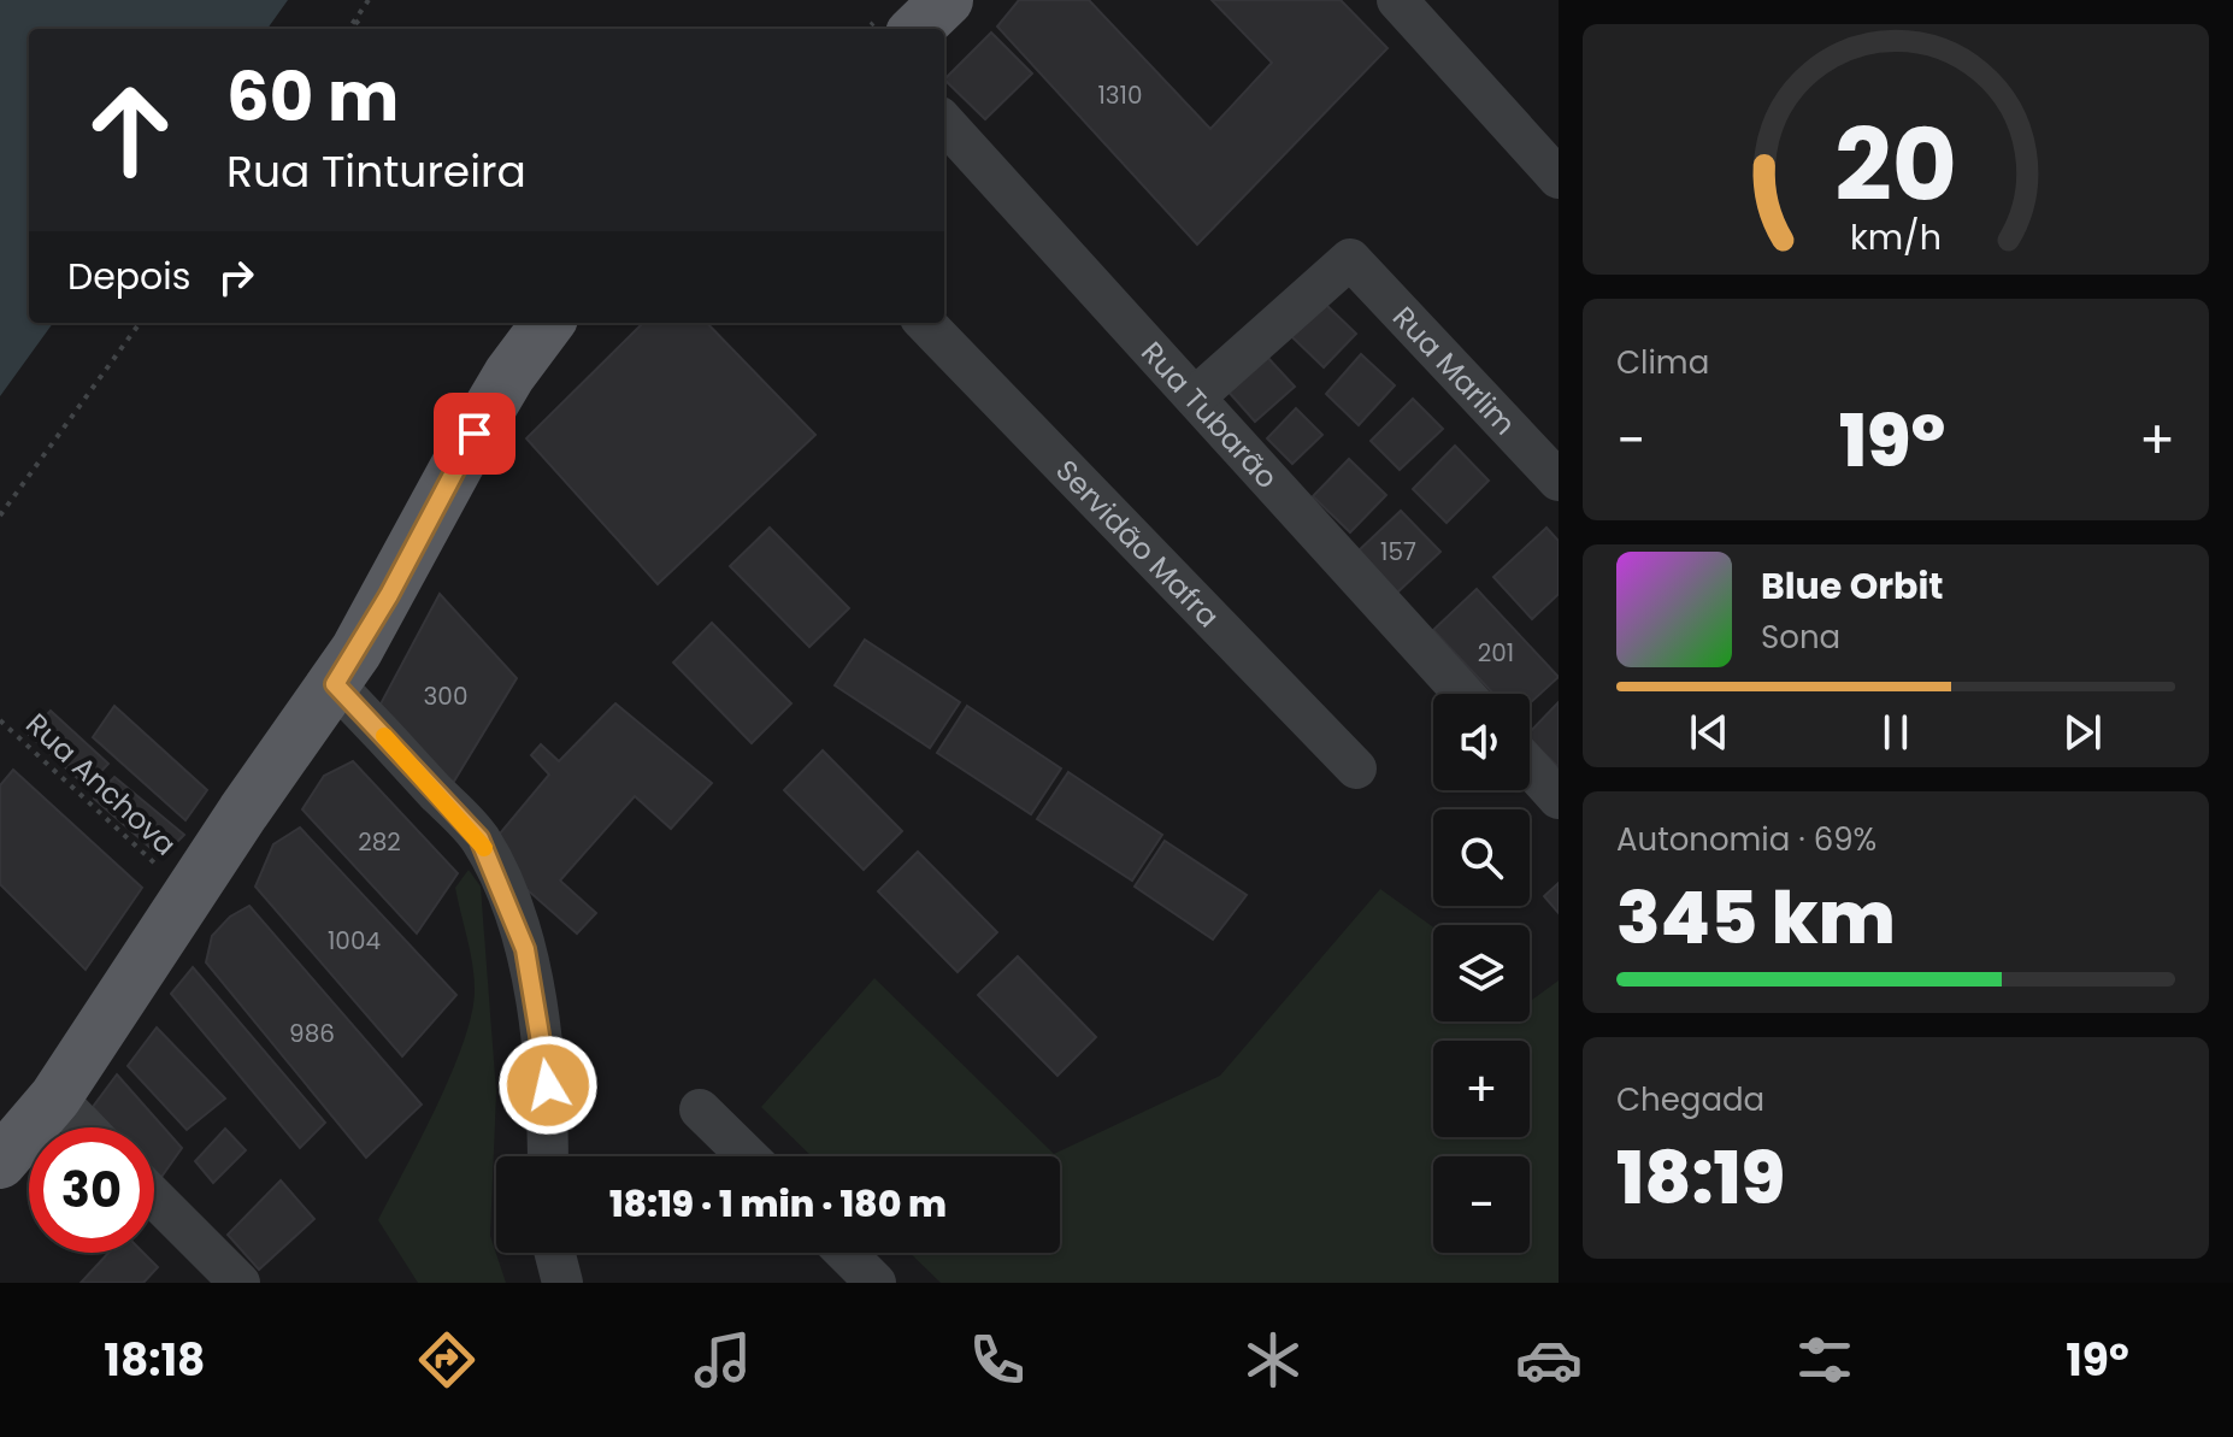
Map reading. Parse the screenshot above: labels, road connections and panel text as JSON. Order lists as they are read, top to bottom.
{
  "streets": {
    "street": ["Rua Marlim", "Rua Tubarão", "Servidão Mafra"],
    "path": ["Rua Anchova"]
  },
  "crossings": [
    ["Rua Marlim", "Rua Tubarão"]
  ],
  "house_numbers": [
    "1310",
    "157",
    "201",
    "300",
    "282",
    "1004",
    "986"
  ],
  "page": {
    "turn": ["60 m", "Rua Tintureira"],
    "then": "Depois",
    "tile": [
      "Clima",
      ["Autonomia · 69%", "345 km"],
      ["Chegada", "18:19"]
    ],
    "heat": ["−", "19°", "+"],
    "song": ["Blue Orbit", "Sona"],
    "map_buttons": ["+", "−"],
    "limit": "30",
    "trip": "18:19 · 1 min · 180 m",
    "tabs": ["18:18", "19°"],
    "gauge": ["20", "km/h"]
  }
}
